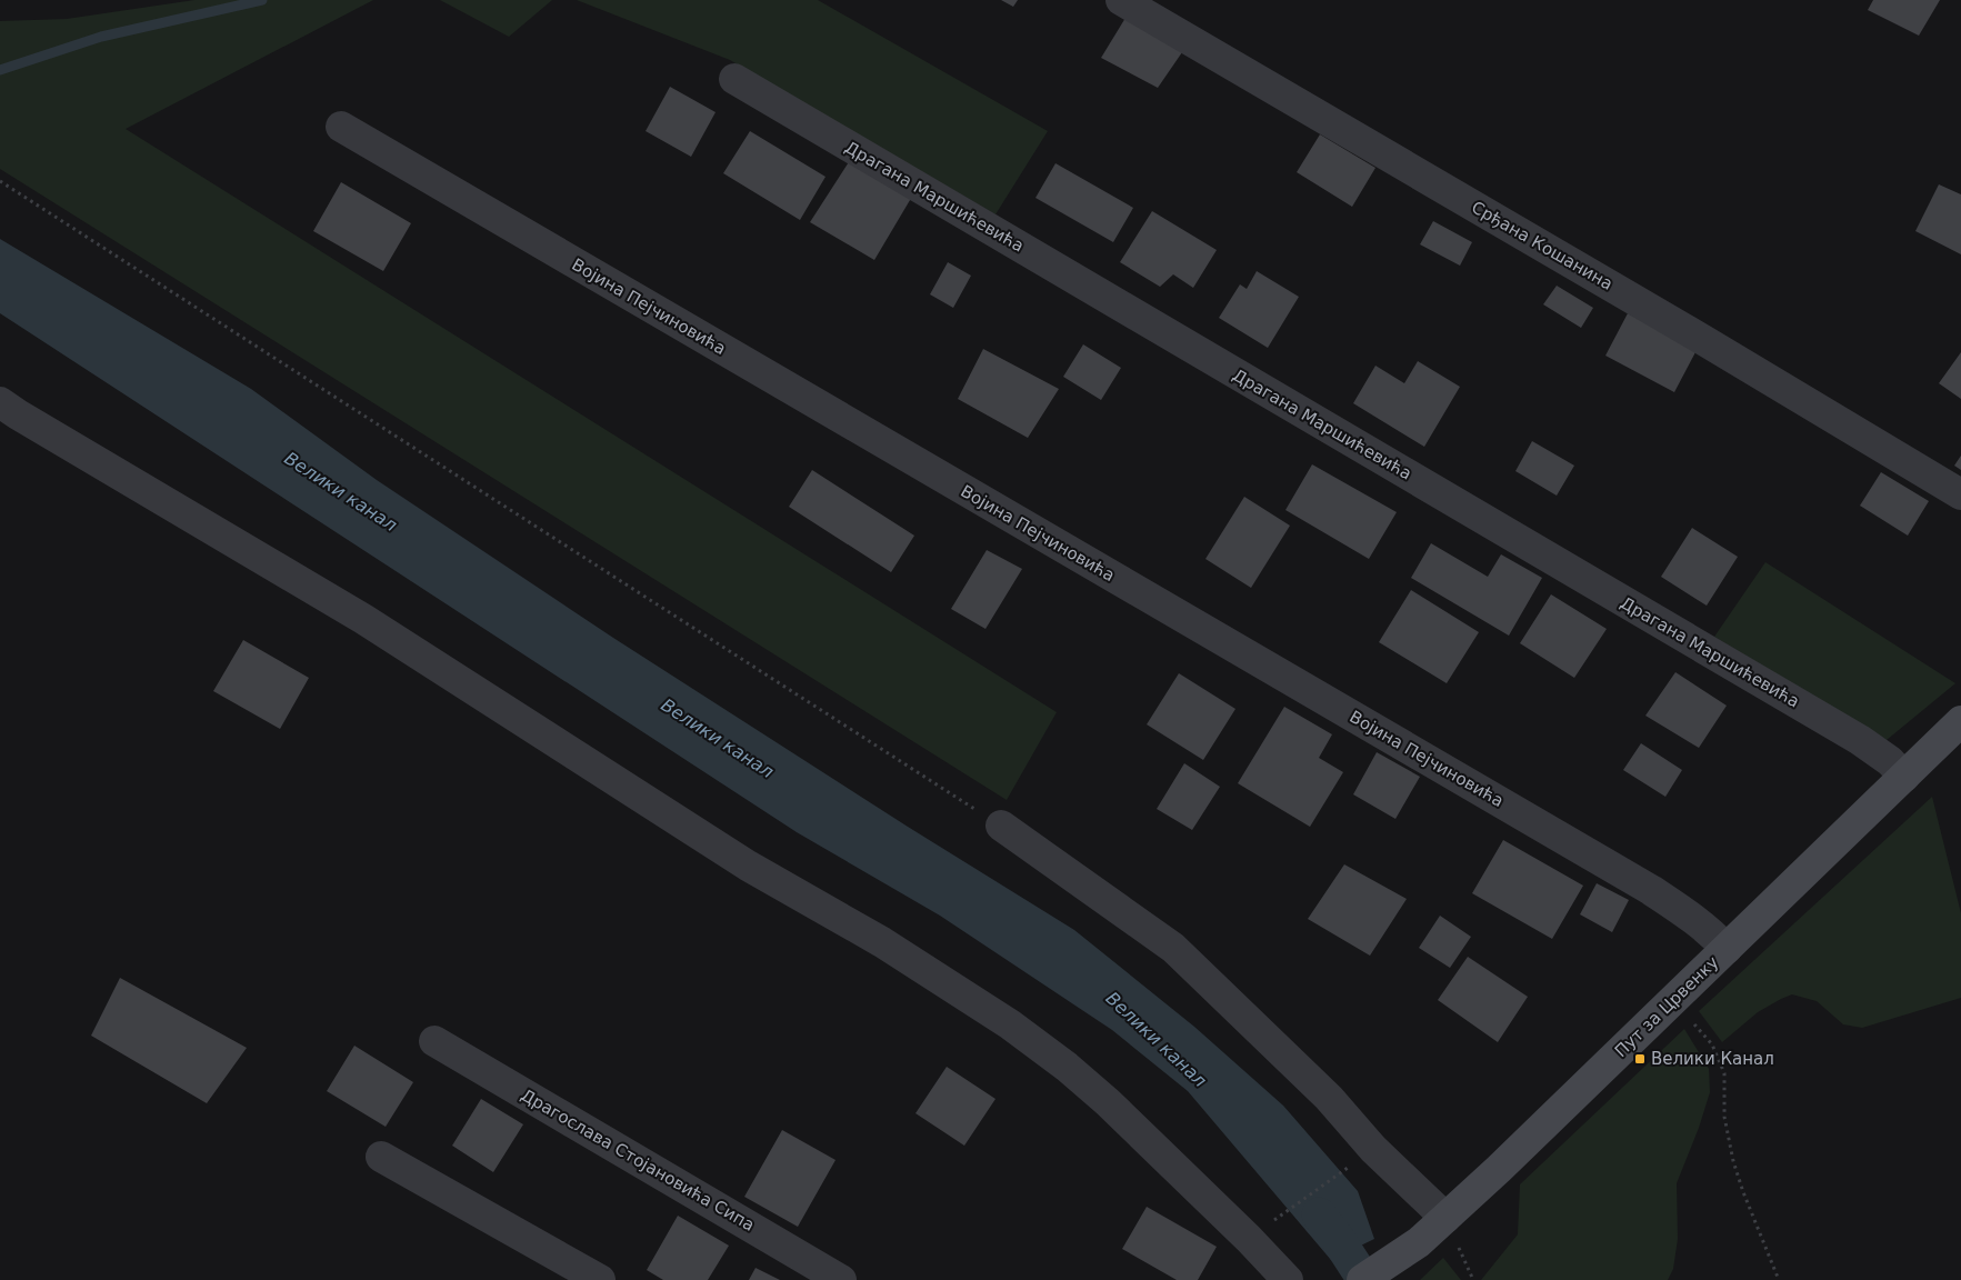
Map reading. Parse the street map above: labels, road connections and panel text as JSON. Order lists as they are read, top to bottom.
{
  "streets": {
    "street": [
      "Драгана Маршићевића",
      "Срђана Кошанина",
      "Војина Пејчиновића",
      "Пут за Црвенку",
      "Драгослава Стојановића Сипа"
    ]
  },
  "crossings": [
    ["Драгана Маршићевића", "Пут за Црвенку"],
    ["Војина Пејчиновића", "Пут за Црвенку"]
  ],
  "water": ["Велики канал"],
  "places": {
    "transit": ["Велики Канал"]
  }
}
